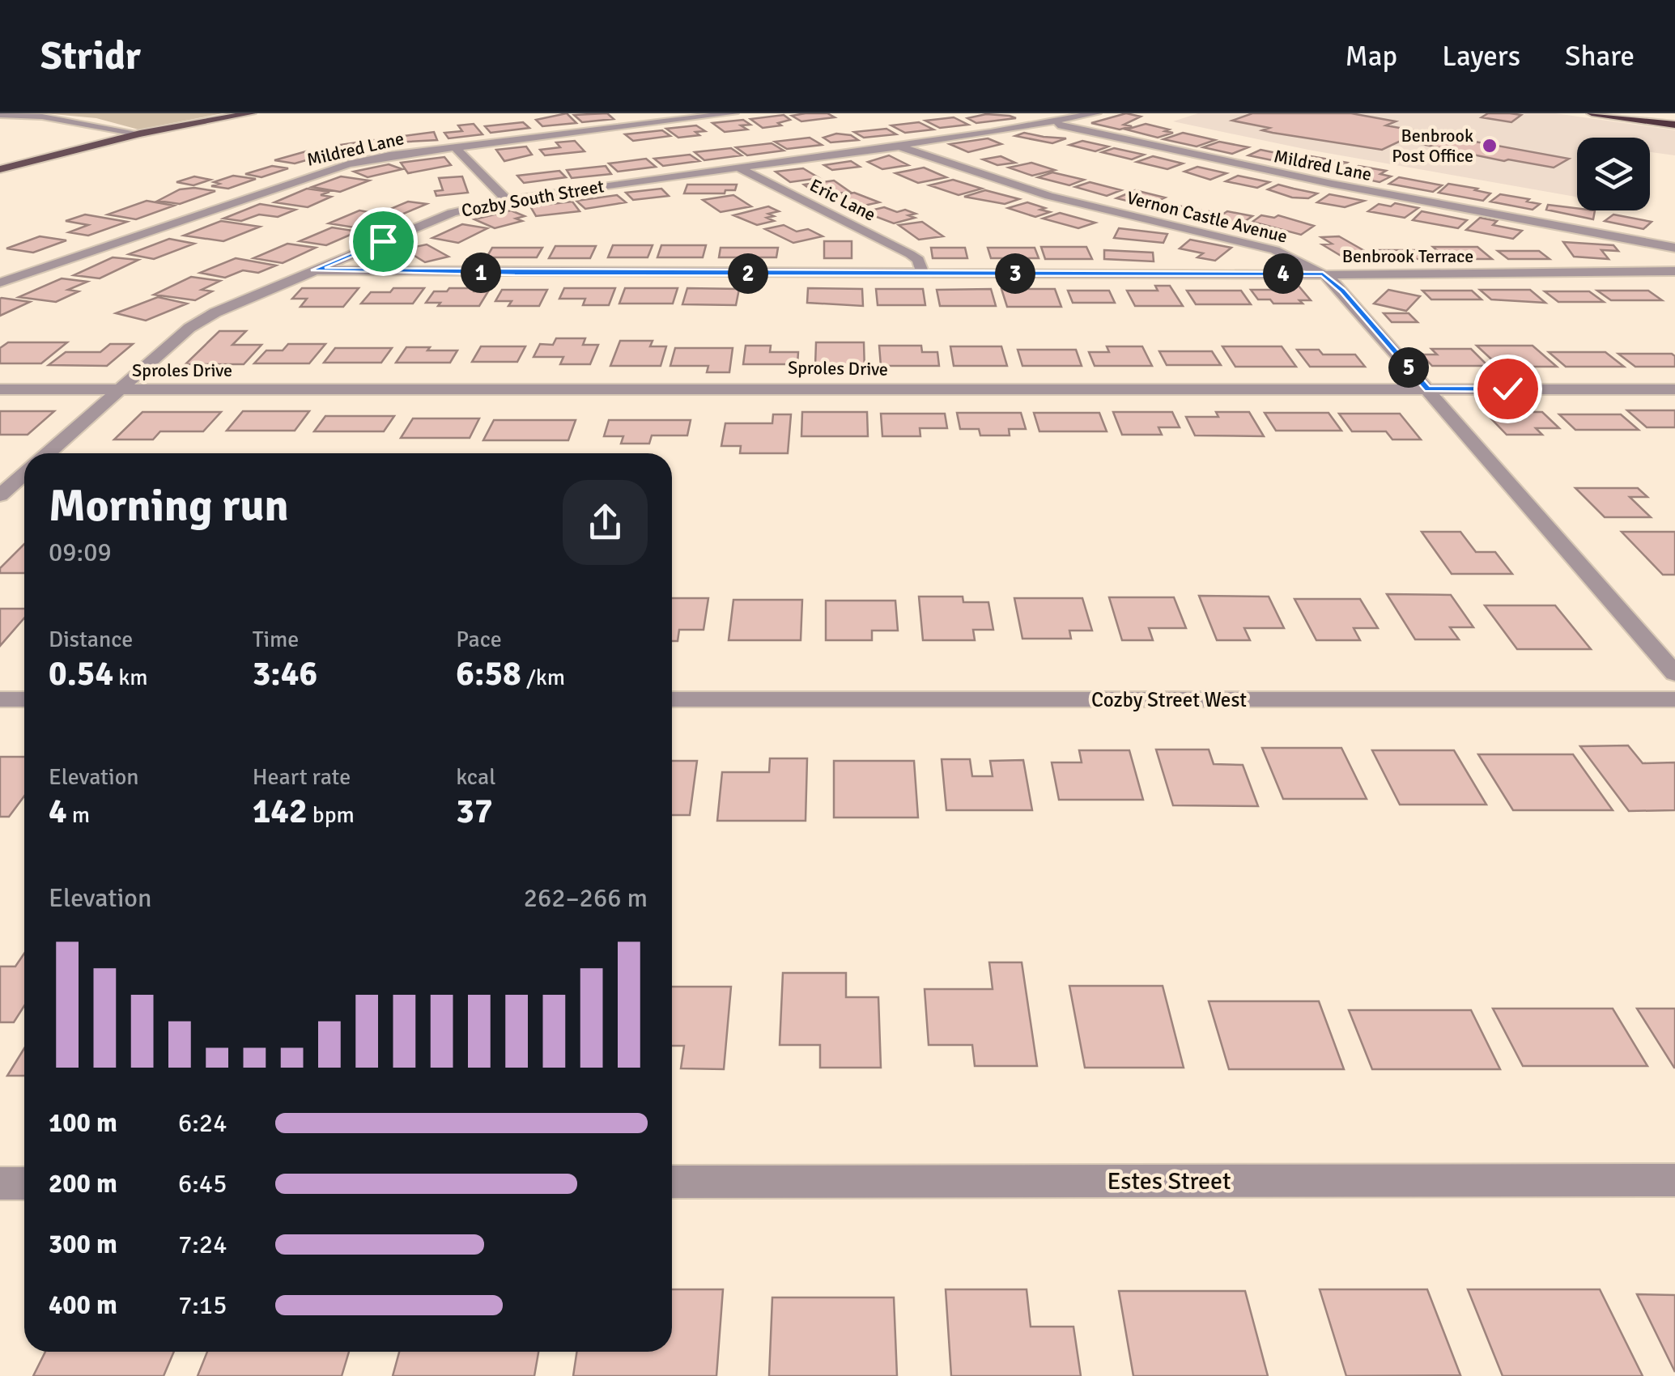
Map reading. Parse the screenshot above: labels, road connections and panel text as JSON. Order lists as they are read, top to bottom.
{
  "streets": {
    "street": [
      "Mildred Lane",
      "Cozby South Street",
      "Eric Lane",
      "Vernon Castle Avenue",
      "Benbrook Terrace",
      "Sproles Drive",
      "Cozby Street West",
      "Estes Street"
    ]
  },
  "crossings": [
    ["Mildred Lane", "Cozby South Street"],
    ["Cozby South Street", "Eric Lane"],
    ["Cozby South Street", "Vernon Castle Avenue"],
    ["Cozby South Street", "Benbrook Terrace"],
    ["Cozby South Street", "Sproles Drive"],
    ["Eric Lane", "Benbrook Terrace"],
    ["Vernon Castle Avenue", "Benbrook Terrace"],
    ["Vernon Castle Avenue", "Sproles Drive"]
  ],
  "places": ["Benbrook Post Office"],
  "page": {
    "header": "Stridr",
    "nav": ["Map", "Layers", "Share"],
    "pins": [
      "1",
      "2",
      "3",
      "4",
      "5"
    ],
    "heading": ["Morning run", "09:09"],
    "stats": [
      ["Distance", "0.54 km"],
      ["Time", "3:46"],
      ["Pace", "6:58 /km"],
      ["Elevation", "4 m"],
      ["Heart rate", "142 bpm"],
      ["kcal", "37"]
    ],
    "chart": ["Elevation", "262–266 m"],
    "list": [
      {
        "name": "100 m",
        "note": "6:24"
      },
      {
        "name": "200 m",
        "note": "6:45"
      },
      {
        "name": "300 m",
        "note": "7:24"
      },
      {
        "name": "400 m",
        "note": "7:15"
      }
    ]
  }
}
